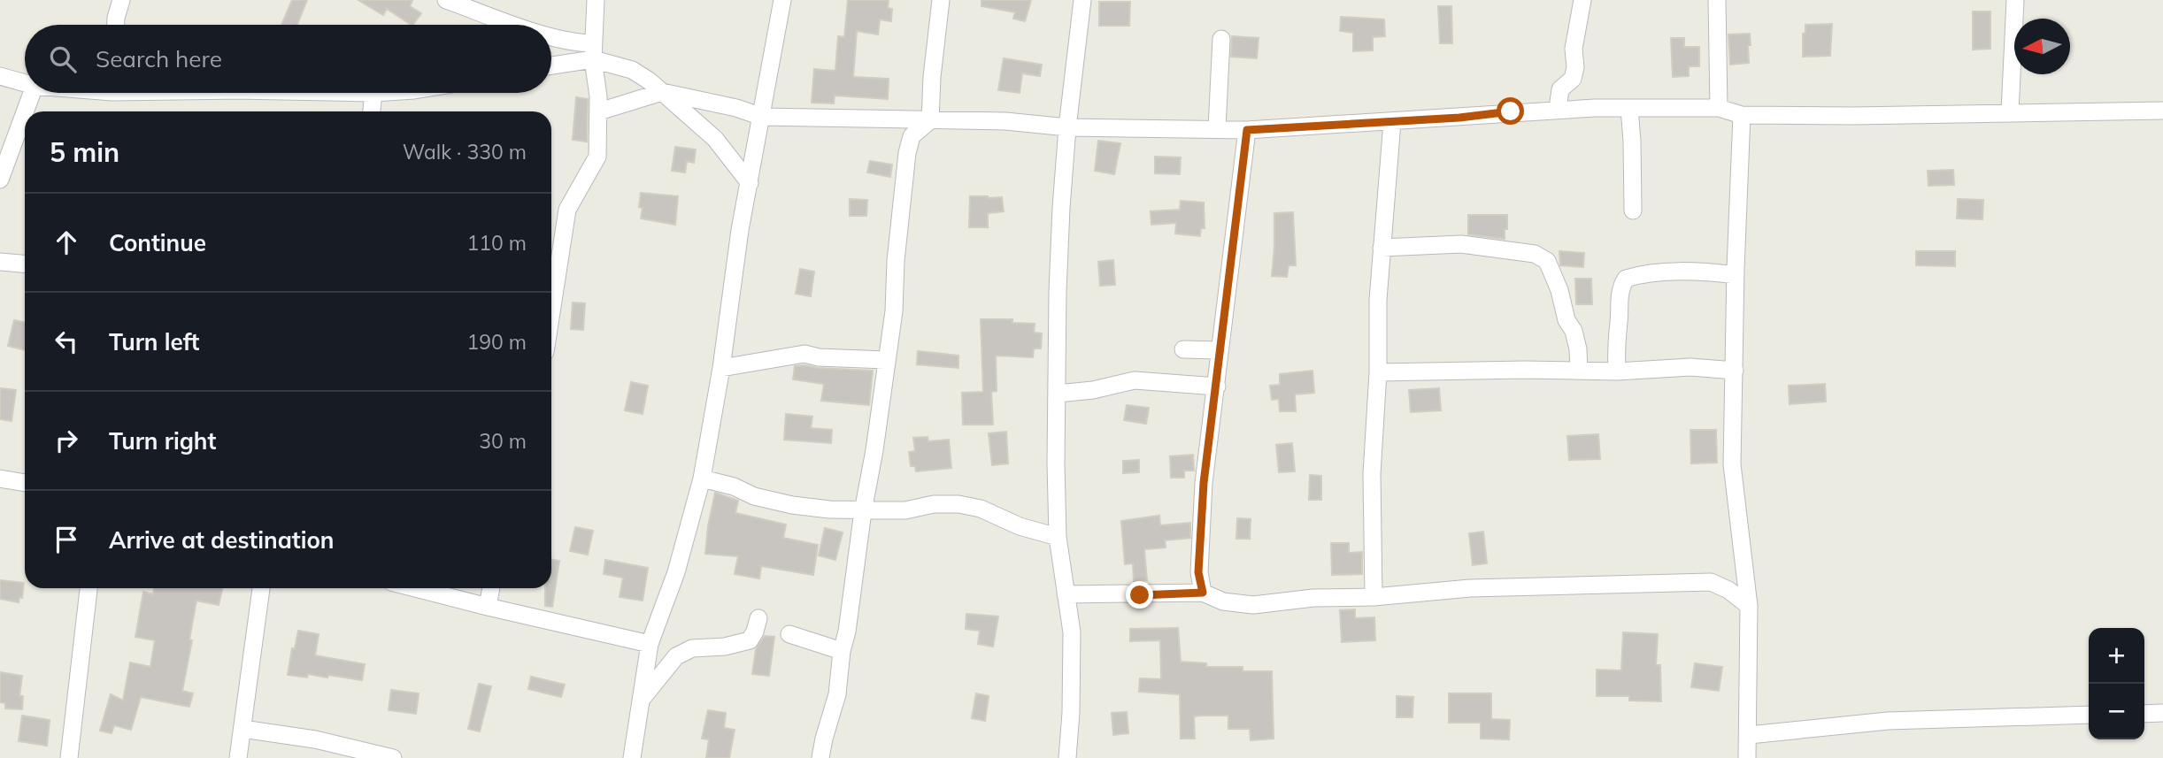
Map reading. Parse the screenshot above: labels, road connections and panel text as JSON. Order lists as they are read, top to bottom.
{
  "north": "left",
  "page": {
    "search": "Search here",
    "heading": ["5 min", "Walk · 330 m"],
    "list": [
      ["Continue", "110 m"],
      ["Turn left", "190 m"],
      ["Turn right", "30 m"],
      "Arrive at destination"
    ],
    "map_buttons": ["+", "−"]
  }
}
